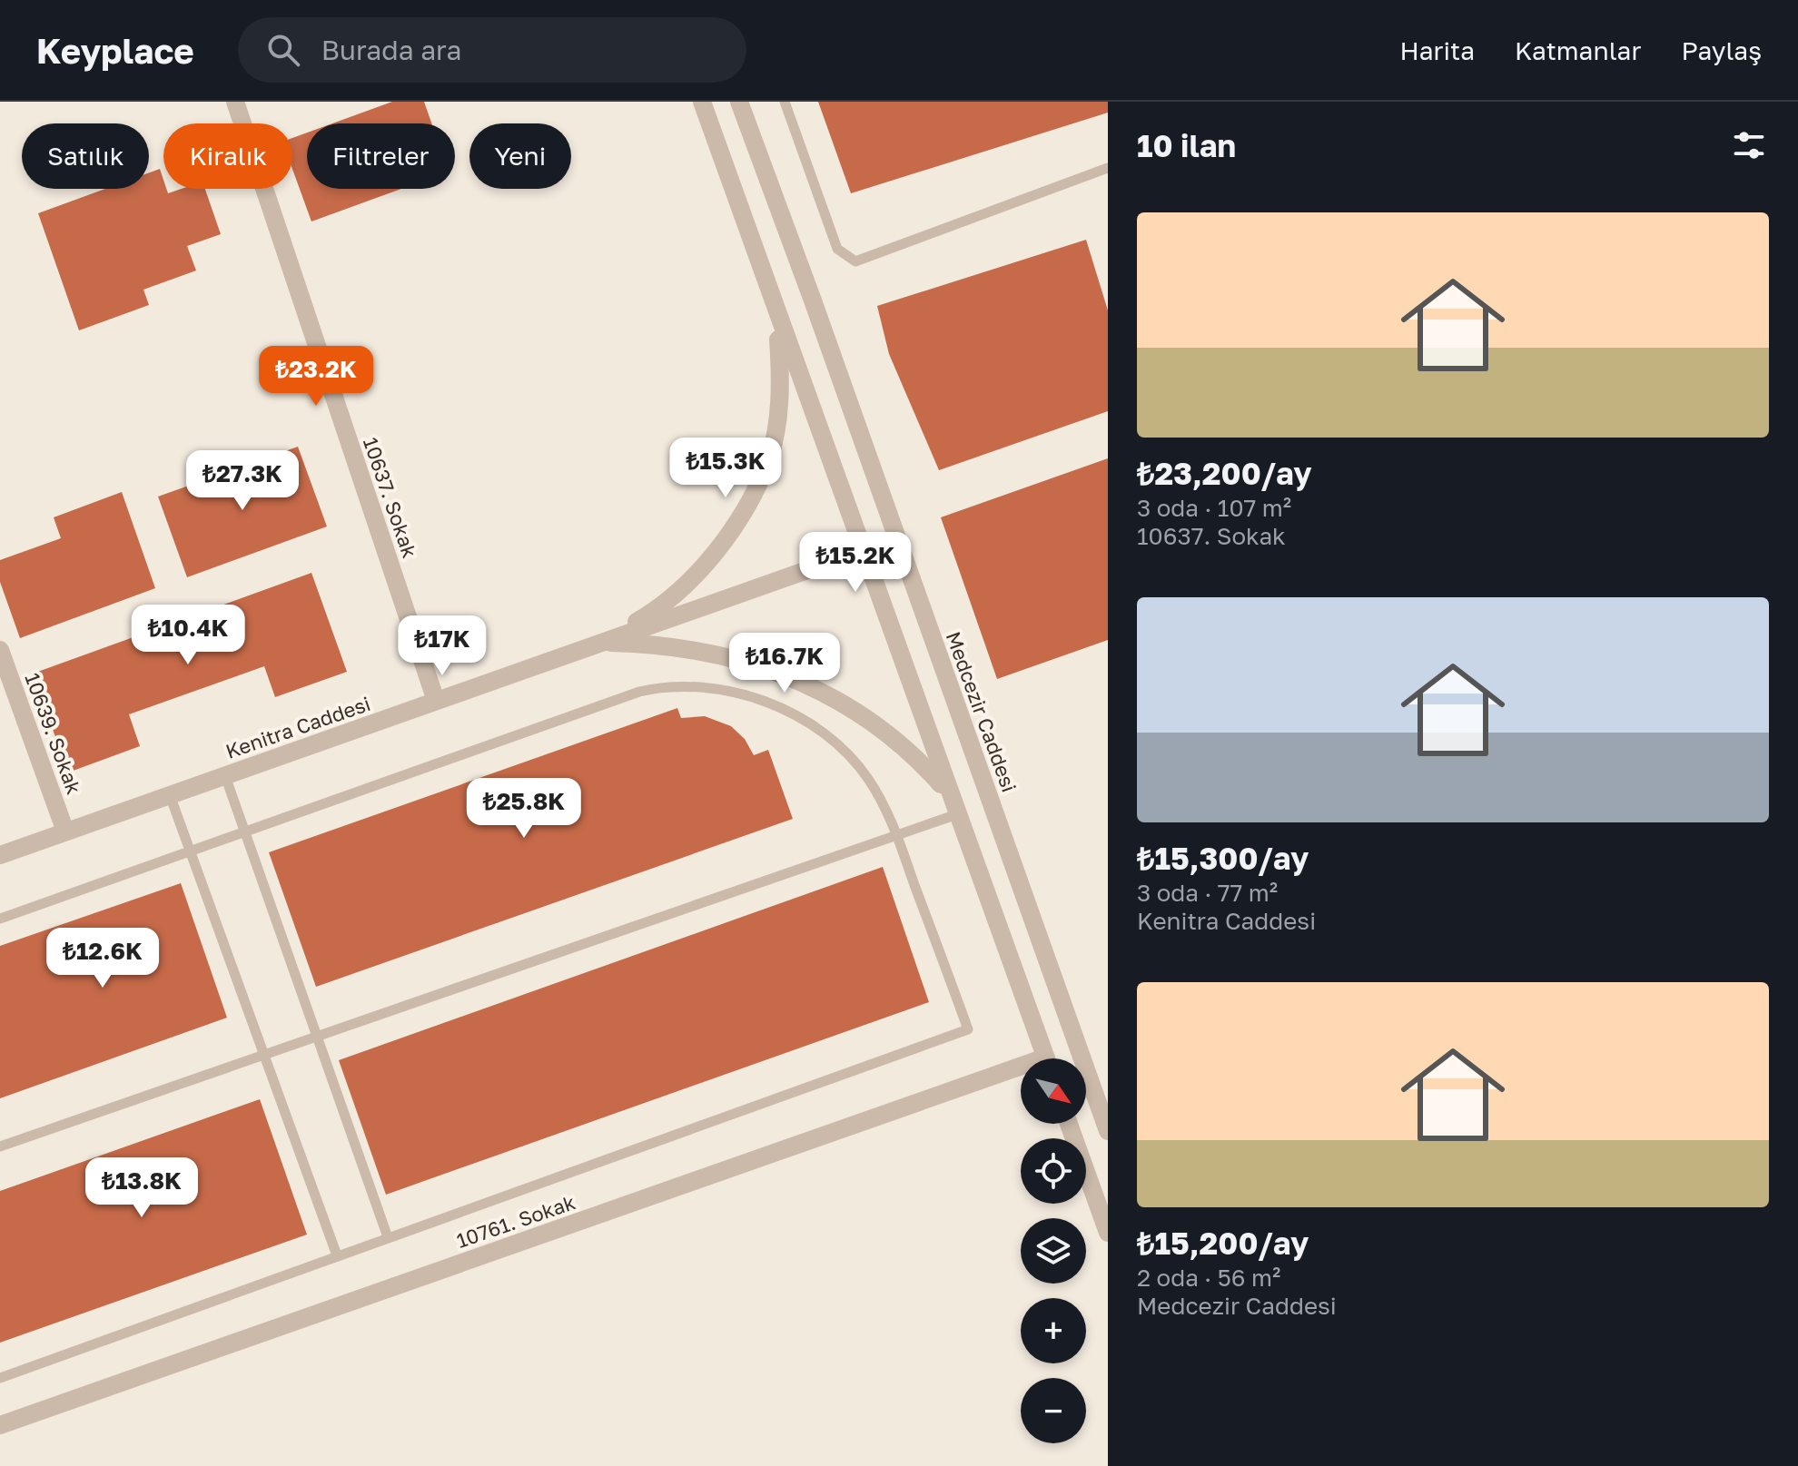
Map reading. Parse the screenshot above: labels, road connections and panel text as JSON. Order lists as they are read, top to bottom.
{
  "streets": {
    "street": [
      "10637. Sokak",
      "Medcezir Caddesi",
      "Kenitra Caddesi",
      "10639. Sokak",
      "10761. Sokak"
    ]
  },
  "crossings": [
    ["10637. Sokak", "Kenitra Caddesi"],
    ["Medcezir Caddesi", "Kenitra Caddesi"],
    ["Kenitra Caddesi", "10639. Sokak"]
  ],
  "north": "bottom right",
  "page": {
    "header": "Keyplace",
    "search": "Burada ara",
    "nav": ["Harita", "Katmanlar", "Paylaş"],
    "heading": "10 ilan",
    "chip": [
      "Satılık",
      "Kiralık",
      "Filtreler",
      "Yeni"
    ],
    "list": [
      {
        "name": "₺23,200/ay",
        "note": "3 oda · 107 m² · 10637. Sokak"
      },
      {
        "name": "₺15,300/ay",
        "note": "3 oda · 77 m² · Kenitra Caddesi"
      },
      {
        "name": "₺15,200/ay",
        "note": "2 oda · 56 m² · Medcezir Caddesi"
      }
    ],
    "price": [
      "₺23.2K",
      "₺15.3K",
      "₺27.3K",
      "₺15.2K",
      "₺10.4K",
      "₺17K",
      "₺16.7K",
      "₺25.8K",
      "₺12.6K",
      "₺13.8K"
    ],
    "map_buttons": ["+", "−"]
  }
}
